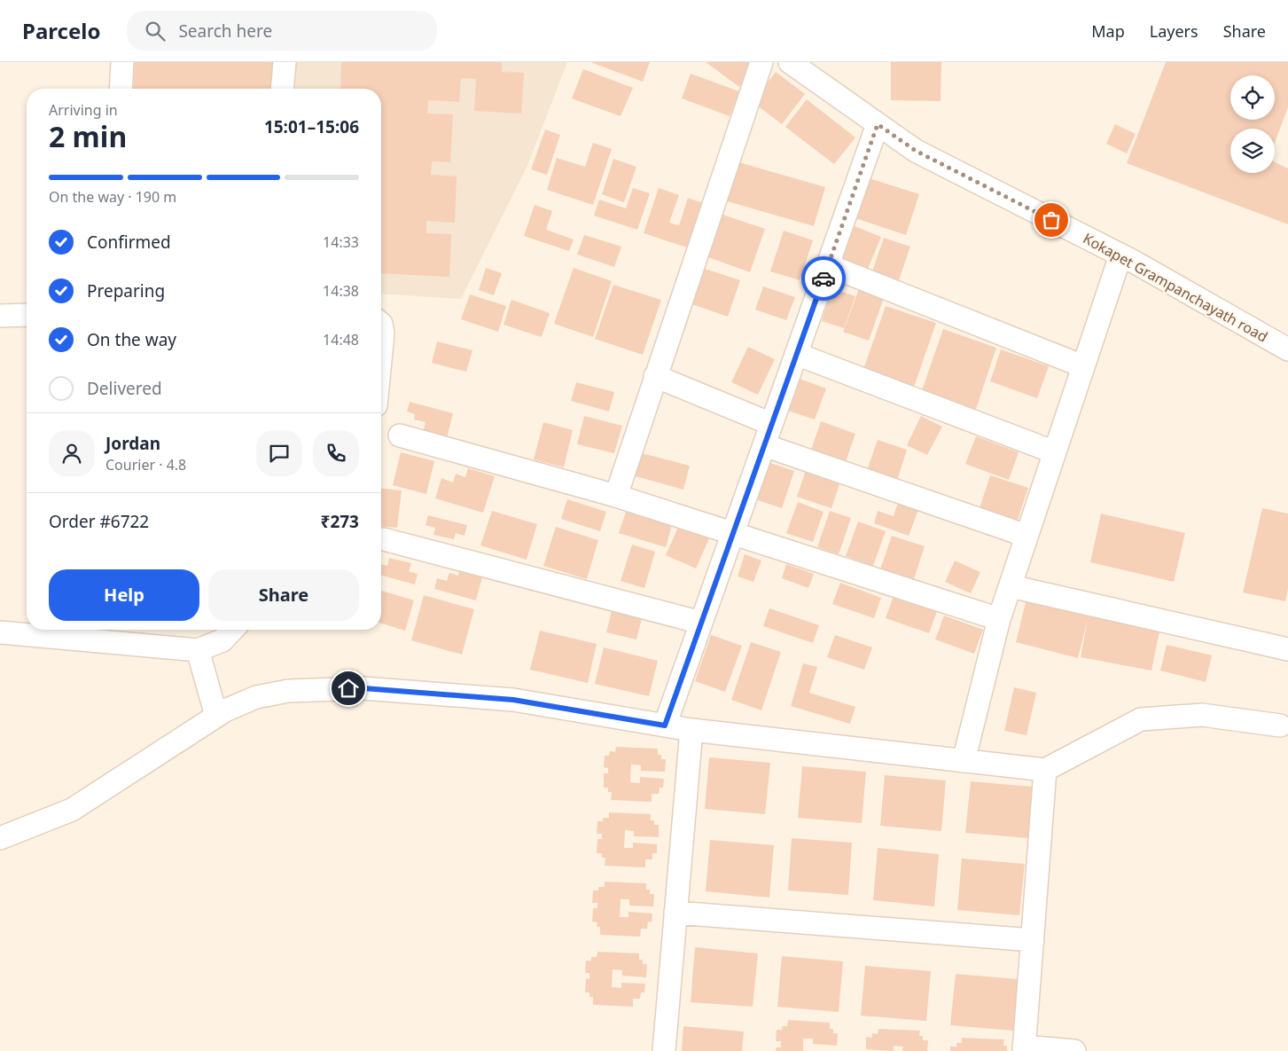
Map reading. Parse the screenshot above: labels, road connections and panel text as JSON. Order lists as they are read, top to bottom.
{
  "streets": {
    "street": ["Kokapet Grampanchayath road"]
  },
  "page": {
    "header": "Parcelo",
    "search": "Search here",
    "nav": ["Map", "Layers", "Share"],
    "heading": ["2 min", "Arriving in", "15:01–15:06"],
    "panel": [
      "Jordan",
      "Courier · 4.8",
      "Order #6722",
      "₹273"
    ],
    "bar": "On the way · 190 m",
    "list": [
      ["Confirmed", "14:33"],
      ["Preparing", "14:38"],
      ["On the way", "14:48"],
      "Delivered"
    ],
    "buttons": ["Help", "Share"]
  }
}
